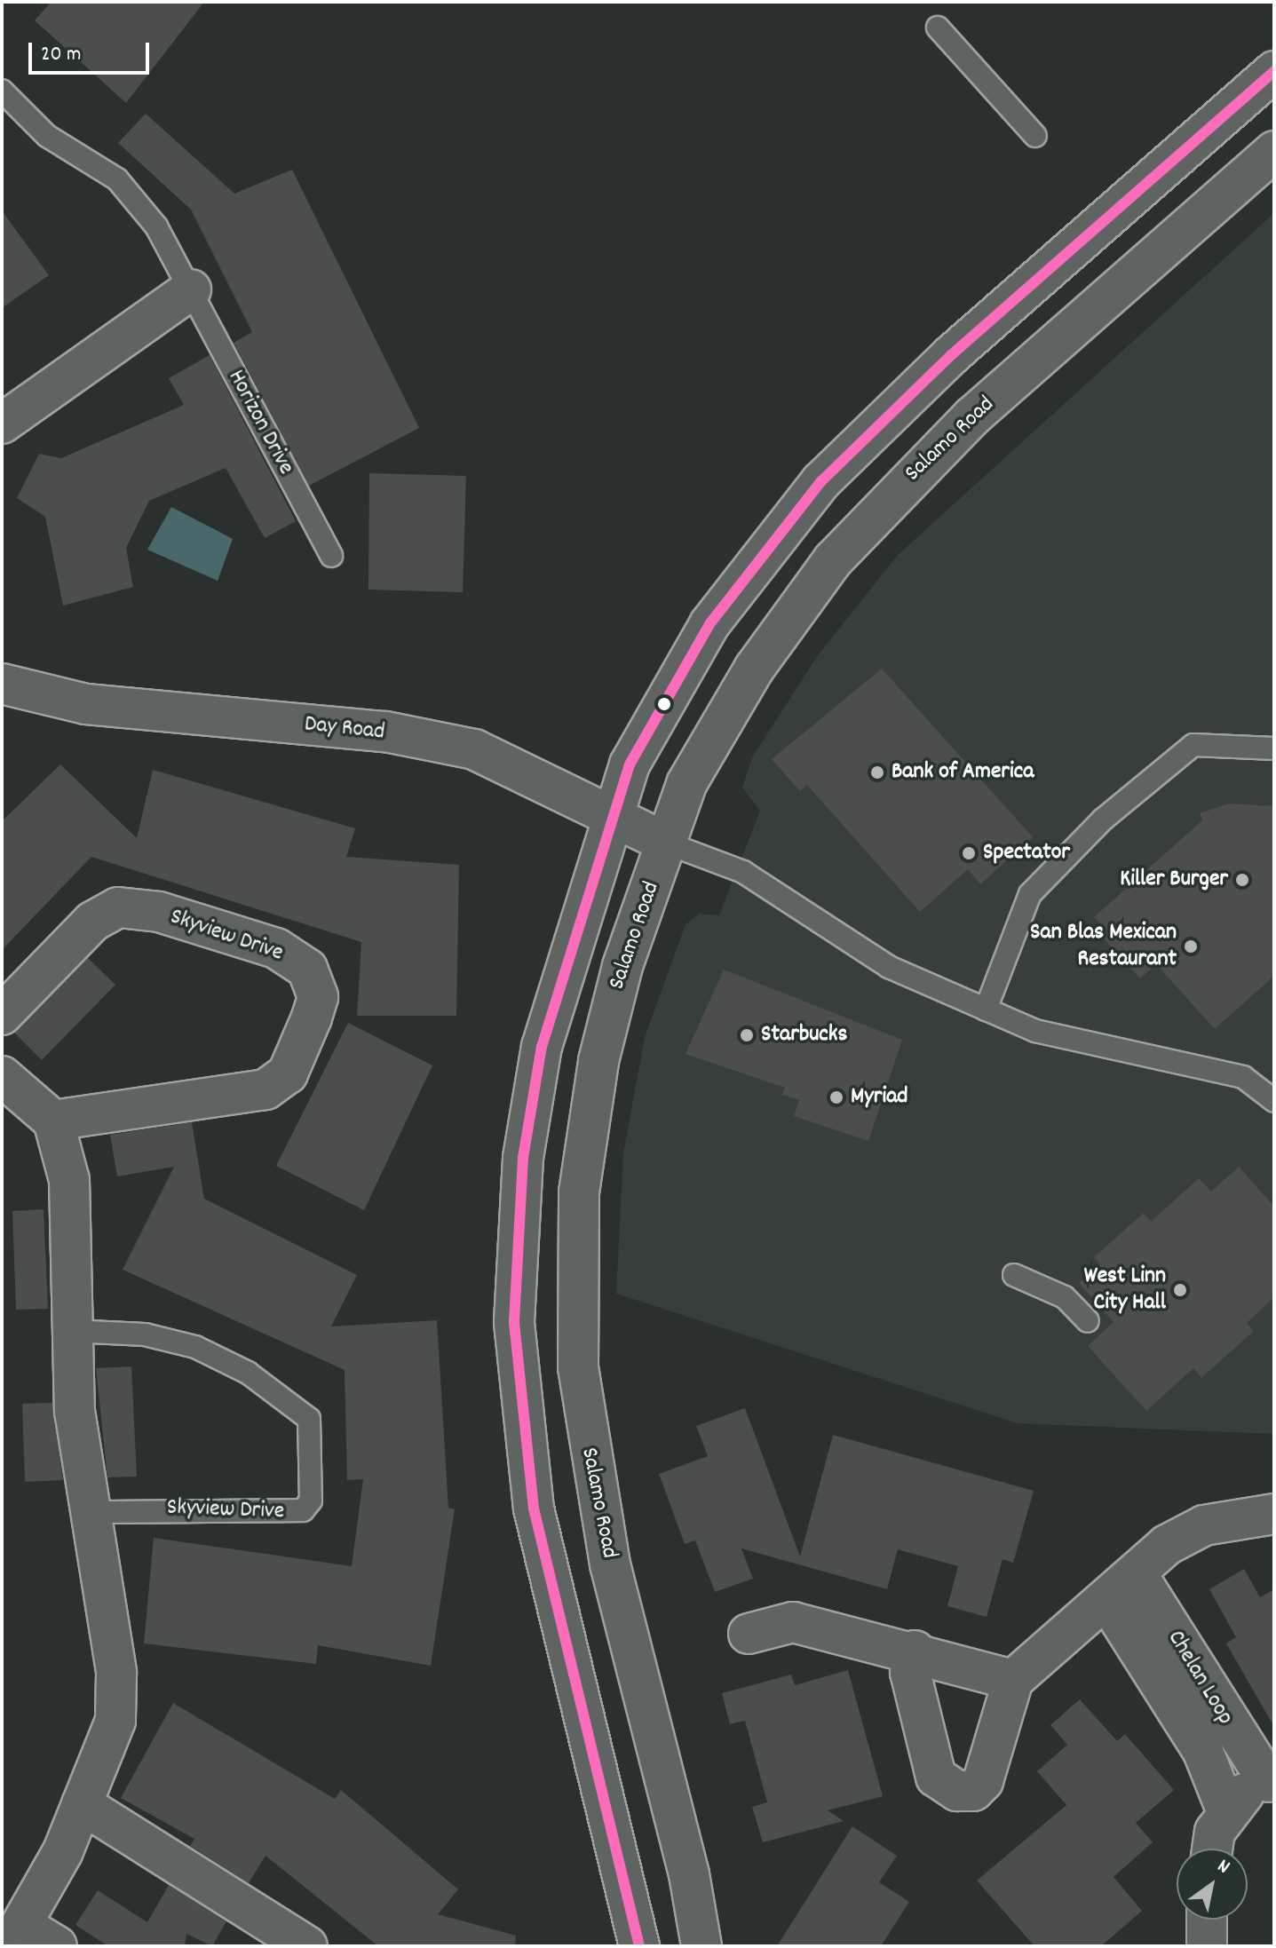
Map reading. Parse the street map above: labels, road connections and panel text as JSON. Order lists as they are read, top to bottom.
{
  "streets": {
    "street": [
      "Salamo Road",
      "Day Road",
      "Skyview Drive",
      "Chelan Loop"
    ],
    "lane": ["Horizon Drive"]
  },
  "crossings": [
    ["Salamo Road", "Day Road"]
  ],
  "places": [
    "Bank of America",
    "Spectator",
    "Killer Burger",
    "San Blas Mexican Restaurant",
    "Starbucks",
    "Myriad",
    "West Linn City Hall"
  ],
  "scale_bar": "20 m",
  "north": "top right"
}
